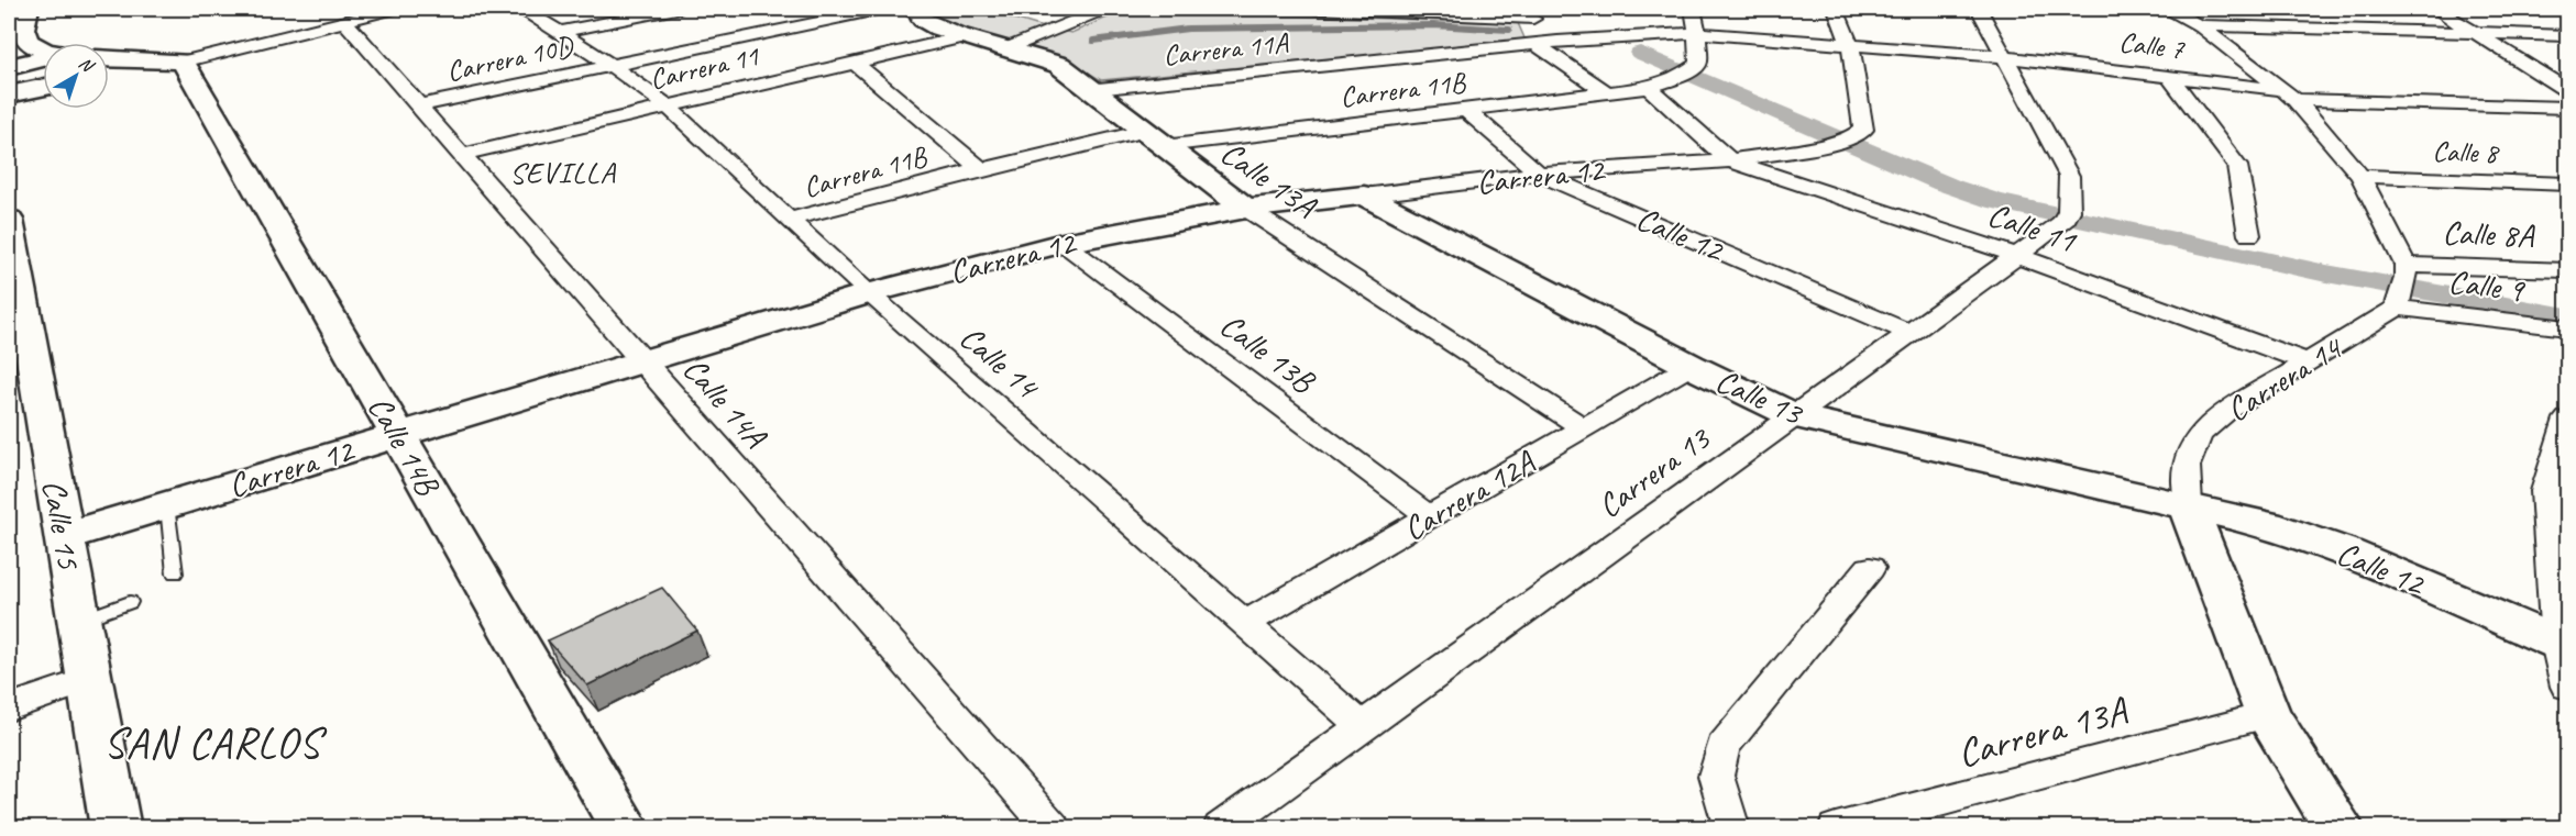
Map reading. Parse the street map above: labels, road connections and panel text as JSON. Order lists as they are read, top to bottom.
{
  "streets": {
    "street": [
      "Calle 7",
      "Carrera 11A",
      "Carrera 10D",
      "Carrera 11",
      "Carrera 11B",
      "Calle 8",
      "Carrera 12",
      "Calle 13A",
      "Calle 11",
      "Calle 12",
      "Calle 8A",
      "Calle 9",
      "Calle 13B",
      "Calle 14",
      "Carrera 14",
      "Calle 13",
      "Calle 14A",
      "Calle 14B",
      "Carrera 13",
      "Carrera 12A",
      "Calle 15",
      "Carrera 13A"
    ]
  },
  "crossings": [
    ["Calle 7", "Carrera 11A"],
    ["Calle 7", "Carrera 11B"],
    ["Calle 7", "Carrera 12"],
    ["Calle 7", "Carrera 13"],
    ["Carrera 11A", "Calle 13A"],
    ["Carrera 10D", "Calle 14"],
    ["Carrera 10D", "Calle 14A"],
    ["Carrera 11", "Calle 13A"],
    ["Carrera 11", "Calle 14"],
    ["Carrera 11", "Calle 14A"],
    ["Carrera 11B", "Calle 13A"],
    ["Carrera 11B", "Calle 12"],
    ["Carrera 11B", "Calle 14"],
    ["Carrera 12", "Calle 13A"],
    ["Carrera 12", "Calle 11"],
    ["Carrera 12", "Calle 12"],
    ["Carrera 12", "Calle 13B"],
    ["Carrera 12", "Calle 14"],
    ["Carrera 12", "Calle 13"],
    ["Carrera 12", "Calle 14A"],
    ["Carrera 12", "Calle 14B"],
    ["Carrera 12", "Calle 15"],
    ["Calle 13A", "Carrera 12A"],
    ["Calle 11", "Carrera 14"],
    ["Calle 11", "Carrera 13"],
    ["Calle 12", "Carrera 14"],
    ["Calle 12", "Calle 13"],
    ["Calle 12", "Carrera 13"],
    ["Calle 8A", "Calle 9"],
    ["Calle 8A", "Carrera 14"],
    ["Calle 9", "Carrera 14"],
    ["Calle 13B", "Carrera 12A"],
    ["Calle 14", "Carrera 13"],
    ["Calle 14", "Carrera 12A"],
    ["Carrera 14", "Calle 13"],
    ["Carrera 14", "Carrera 13A"],
    ["Calle 13", "Carrera 13"],
    ["Calle 13", "Carrera 12A"]
  ],
  "districts": ["SEVILLA", "SAN CARLOS"],
  "north": "top right"
}
